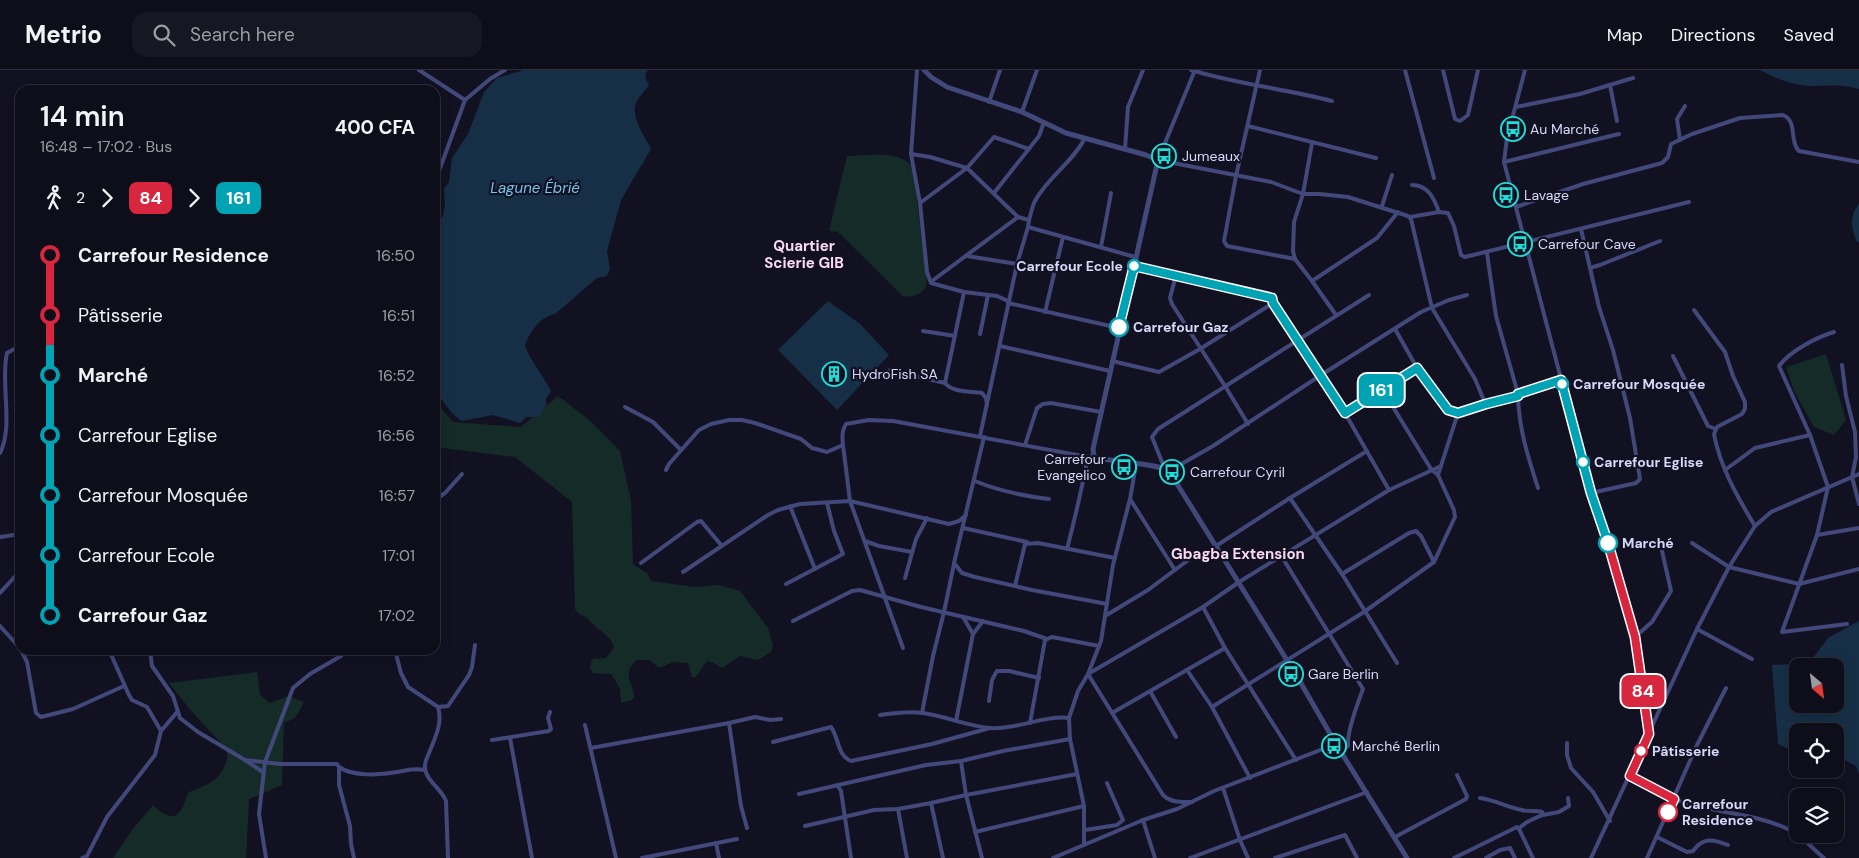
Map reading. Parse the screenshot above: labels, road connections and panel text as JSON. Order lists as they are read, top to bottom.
{
  "districts": ["Quartier Scierie GIB", "Gbagba Extension"],
  "water": ["Lagune Ébrié"],
  "places": {
    "bus stop": [
      "Au Marché",
      "Jumeaux",
      "Lavage",
      "Carrefour Cave",
      "Carrefour Evangelico",
      "Carrefour Cyril",
      "Gare Berlin",
      "Marché Berlin"
    ],
    "other": [
      "Carrefour Ecole",
      "Carrefour Gaz",
      "Carrefour Mosquée",
      "Carrefour Eglise",
      "Marché",
      "Pâtisserie",
      "Carrefour Residence"
    ],
    "building": ["HydroFish SA"]
  },
  "lines": ["bus line 161", "bus line 84"],
  "north": "bottom right",
  "page": {
    "header": "Metrio",
    "search": "Search here",
    "nav": ["Map", "Directions", "Saved"],
    "on_map": ["84", "161"],
    "heading": ["14 min", "16:48 – 17:02 · Bus", "400 CFA"],
    "legs": ["2", "84", "161"],
    "list": [
      {
        "name": "Carrefour Residence",
        "value": "16:50"
      },
      {
        "name": "Pâtisserie",
        "value": "16:51"
      },
      {
        "name": "Marché",
        "value": "16:52"
      },
      {
        "name": "Carrefour Eglise",
        "value": "16:56"
      },
      {
        "name": "Carrefour Mosquée",
        "value": "16:57"
      },
      {
        "name": "Carrefour Ecole",
        "value": "17:01"
      },
      {
        "name": "Carrefour Gaz",
        "value": "17:02"
      }
    ]
  }
}
